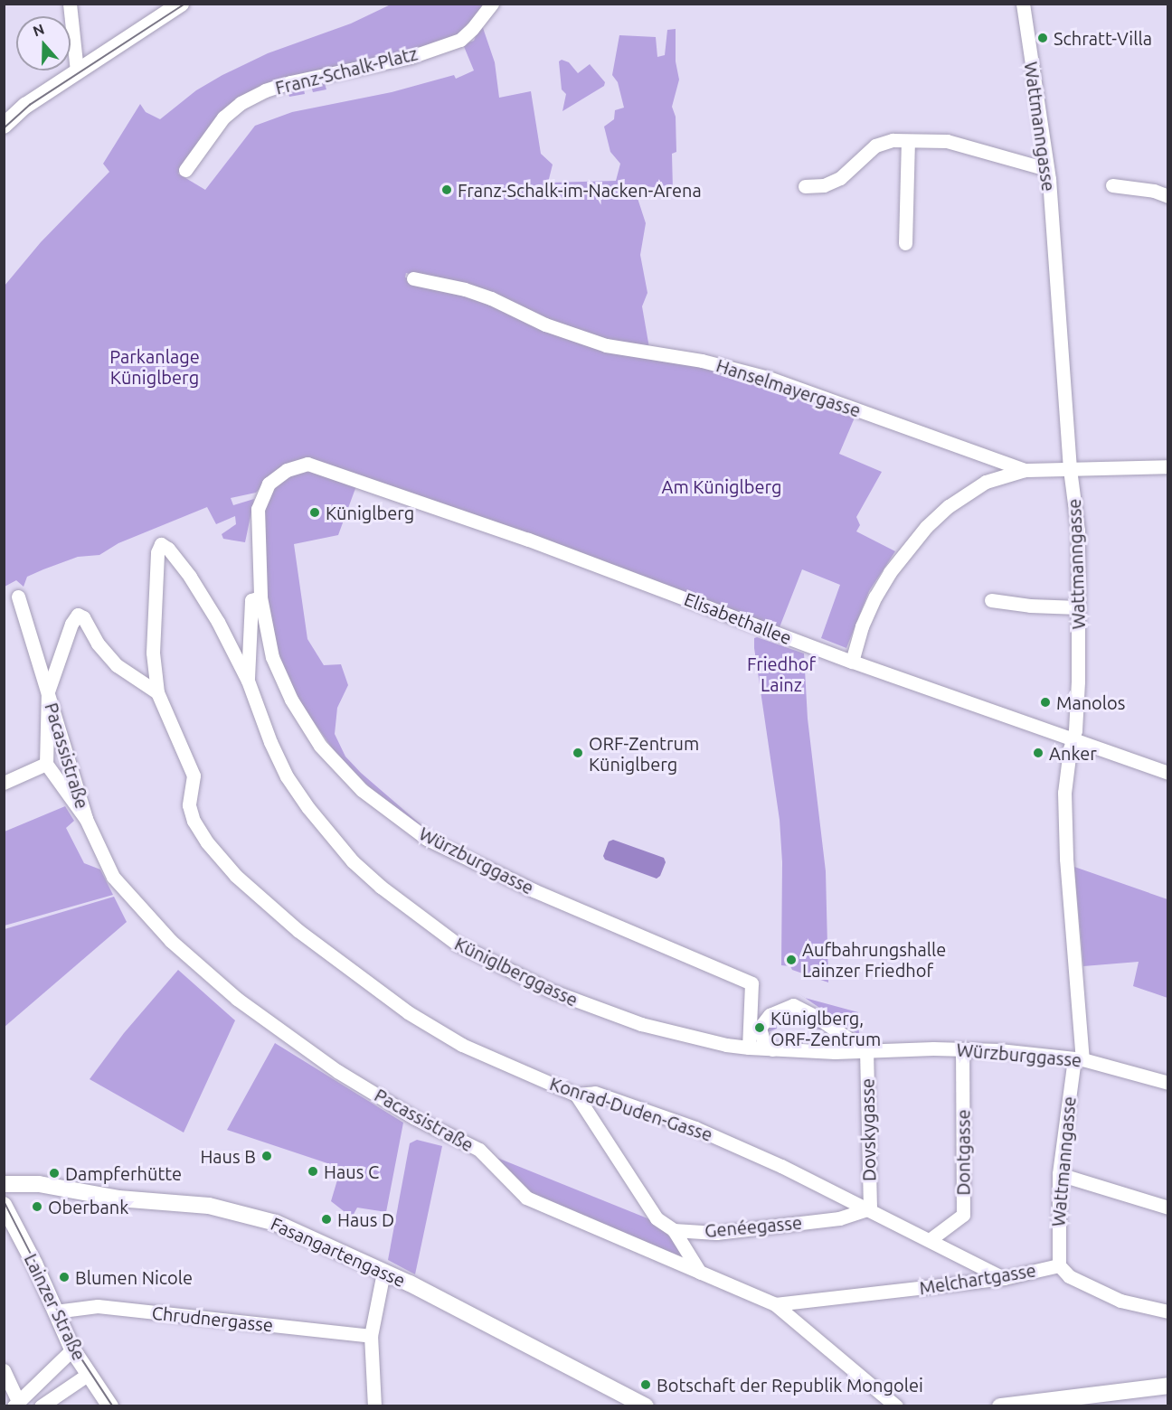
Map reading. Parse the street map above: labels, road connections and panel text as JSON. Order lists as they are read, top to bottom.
{
  "streets": {
    "main road": ["Fasangartengasse", "Lainzer Straße"],
    "street": [
      "Franz-Schalk-Platz",
      "Wattmanngasse",
      "Hanselmayergasse",
      "Elisabethallee",
      "Pacassistraße",
      "Würzburggasse",
      "Küniglberggasse",
      "Konrad-Duden-Gasse",
      "Dovskygasse",
      "Dontgasse",
      "Genéegasse",
      "Melchartgasse",
      "Chrudnergasse"
    ]
  },
  "crossings": [
    ["Wattmanngasse", "Hanselmayergasse"],
    ["Wattmanngasse", "Elisabethallee"],
    ["Wattmanngasse", "Würzburggasse"],
    ["Wattmanngasse", "Melchartgasse"],
    ["Elisabethallee", "Würzburggasse"],
    ["Pacassistraße", "Melchartgasse"],
    ["Würzburggasse", "Küniglberggasse"],
    ["Würzburggasse", "Dovskygasse"],
    ["Würzburggasse", "Dontgasse"],
    ["Küniglberggasse", "Konrad-Duden-Gasse"],
    ["Konrad-Duden-Gasse", "Dovskygasse"],
    ["Konrad-Duden-Gasse", "Dontgasse"],
    ["Konrad-Duden-Gasse", "Genéegasse"],
    ["Konrad-Duden-Gasse", "Melchartgasse"],
    ["Dovskygasse", "Genéegasse"],
    ["Lainzer Straße", "Chrudnergasse"]
  ],
  "parks": ["Parkanlage Küniglberg", "Am Küniglberg", "Friedhof Lainz"],
  "places": [
    "Schratt-Villa",
    "Franz-Schalk-im-Nacken-Arena",
    "Küniglberg",
    "Manolos",
    "ORF-Zentrum Küniglberg",
    "Anker",
    "Aufbahrungshalle Lainzer Friedhof",
    "Küniglberg, ORF-Zentrum",
    "Haus B",
    "Haus C",
    "Dampferhütte",
    "Oberbank",
    "Haus D",
    "Blumen Nicole",
    "Botschaft der Republik Mongolei"
  ],
  "north": "top"
}
